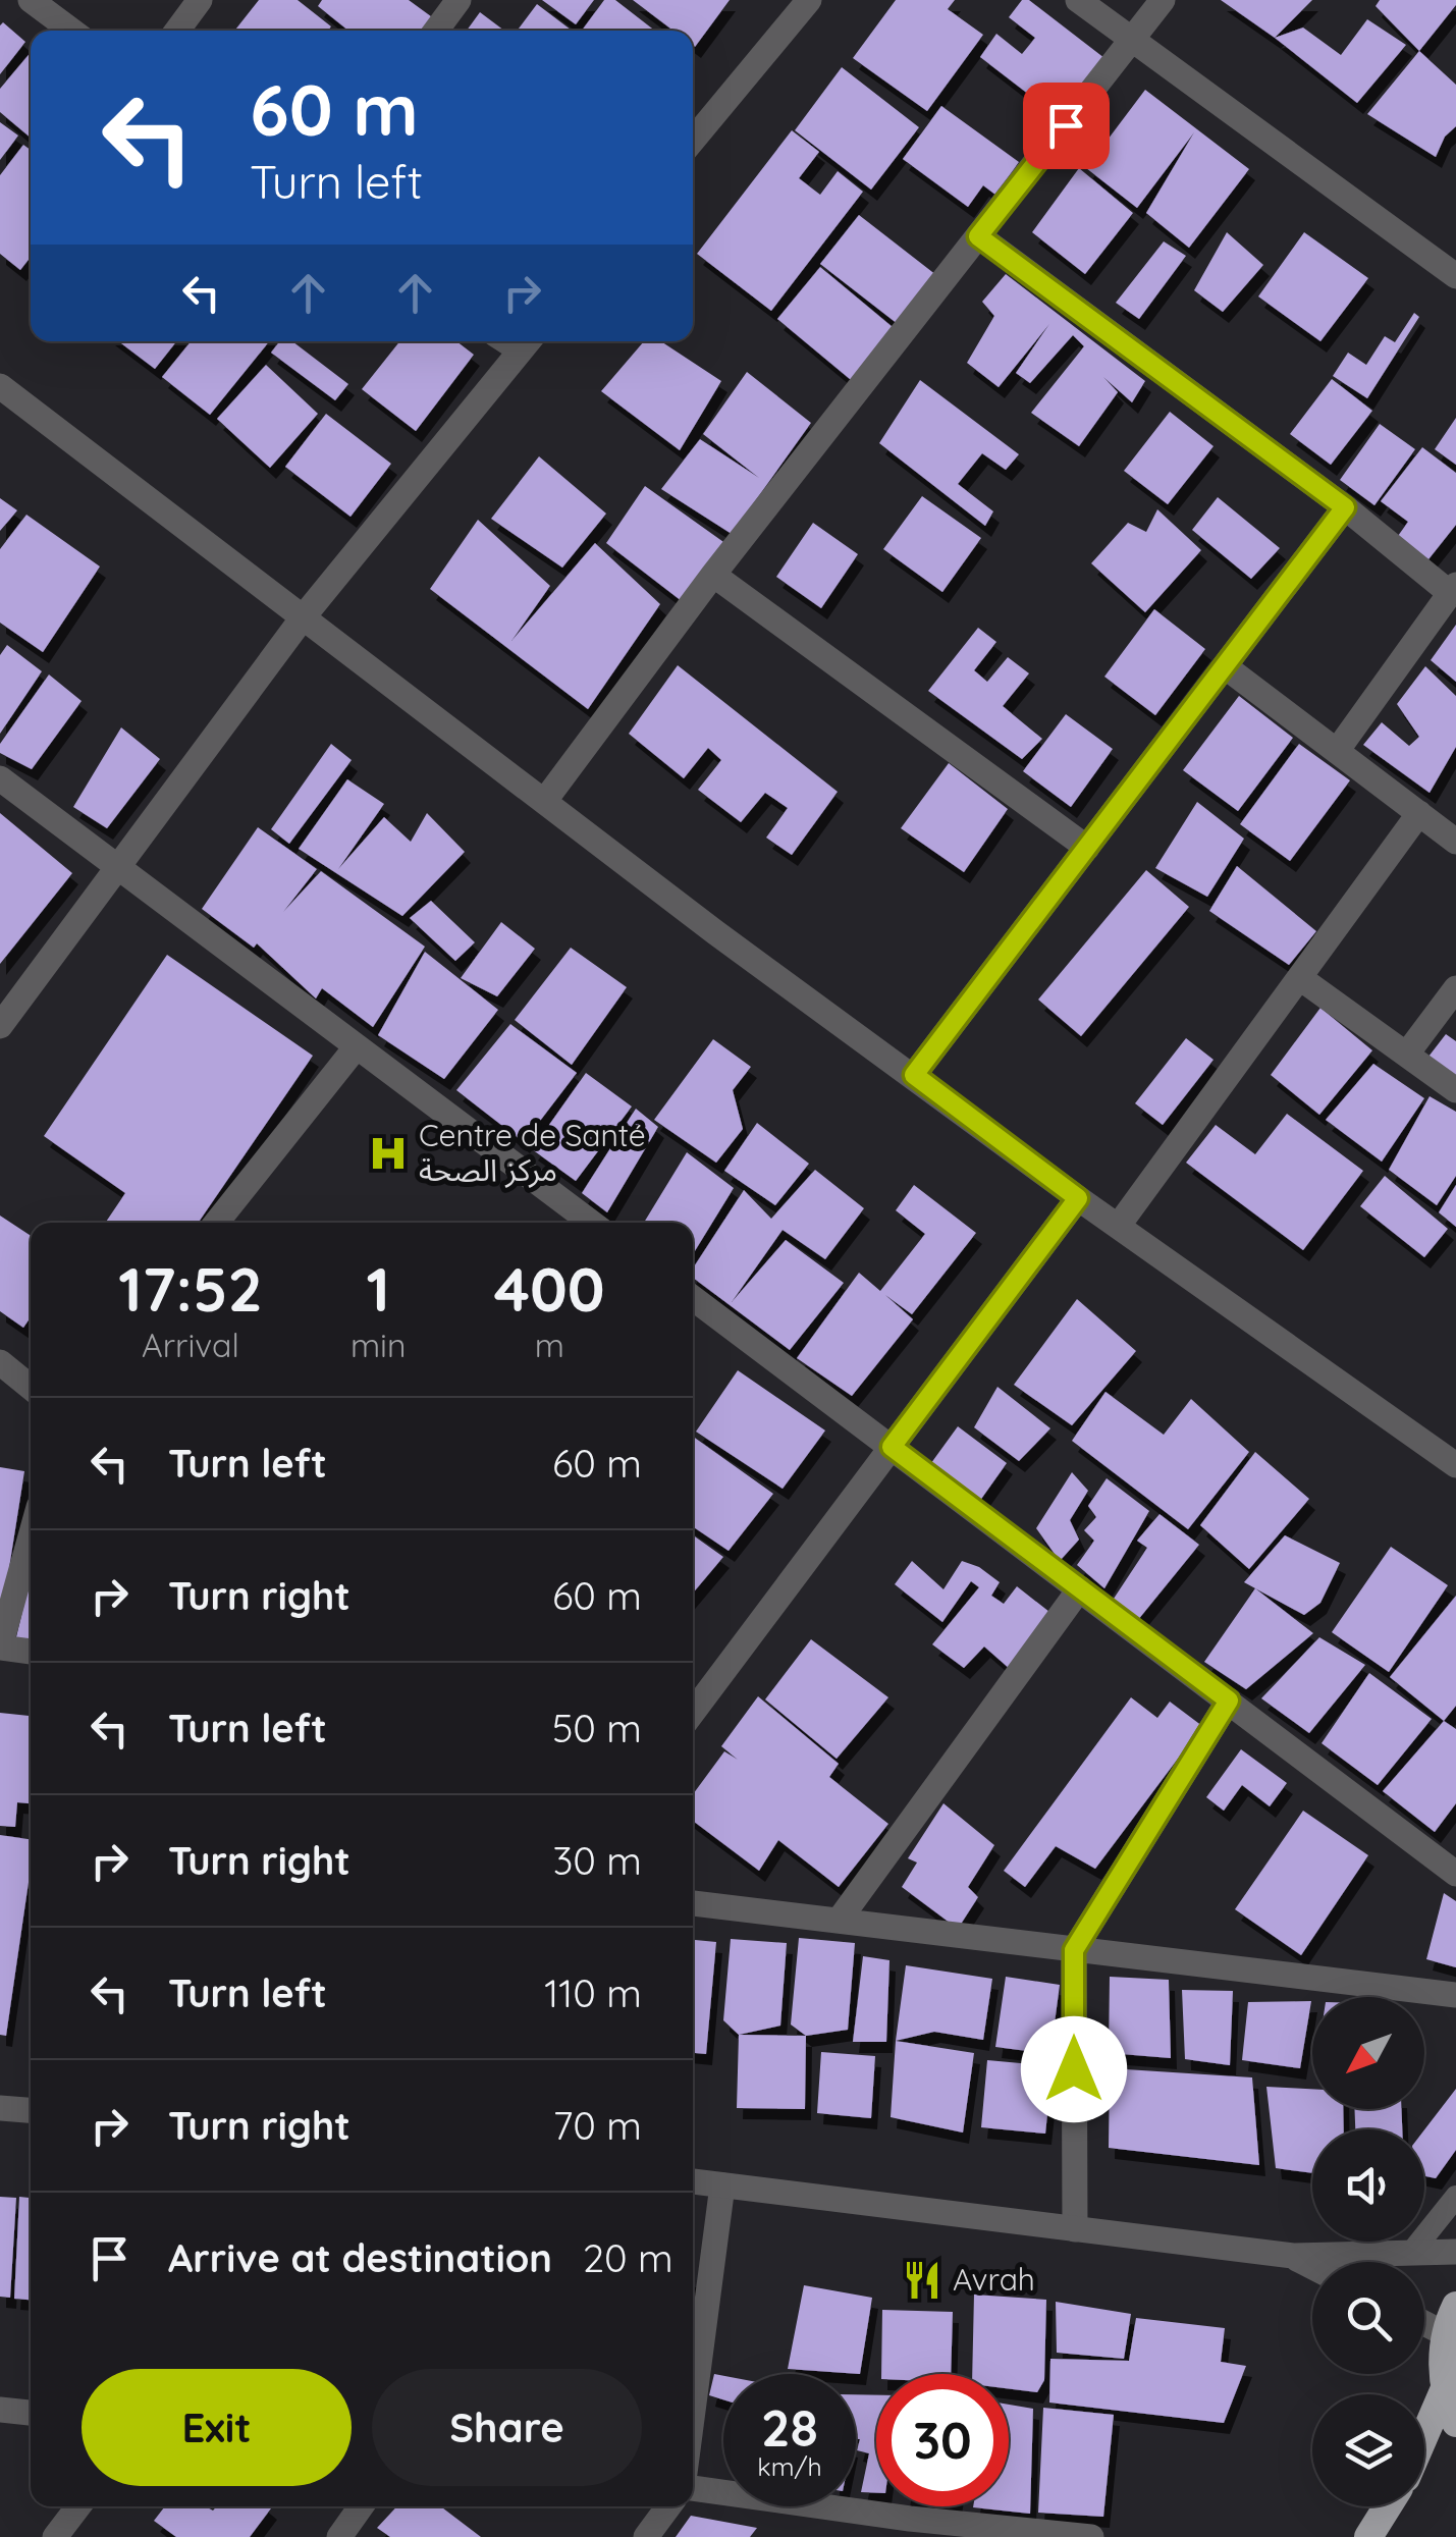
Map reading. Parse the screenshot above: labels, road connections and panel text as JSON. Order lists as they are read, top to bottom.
{
  "places": {
    "hospital": ["Centre de Santé مركز الصحة"],
    "restaurant": ["Avrah"]
  },
  "north": "bottom left",
  "page": {
    "turn": ["60 m", "Turn left"],
    "eta": [
      "17:52",
      "Arrival",
      "1",
      "min",
      "400",
      "m"
    ],
    "list": [
      {
        "name": "Turn left",
        "value": "60 m"
      },
      {
        "name": "Turn right",
        "value": "60 m"
      },
      {
        "name": "Turn left",
        "value": "50 m"
      },
      {
        "name": "Turn right",
        "value": "30 m"
      },
      {
        "name": "Turn left",
        "value": "110 m"
      },
      {
        "name": "Turn right",
        "value": "70 m"
      },
      {
        "name": "Arrive at destination",
        "value": "20 m"
      }
    ],
    "buttons": ["Exit", "Share"],
    "speed": "28 km/h",
    "limit": "30"
  }
}
